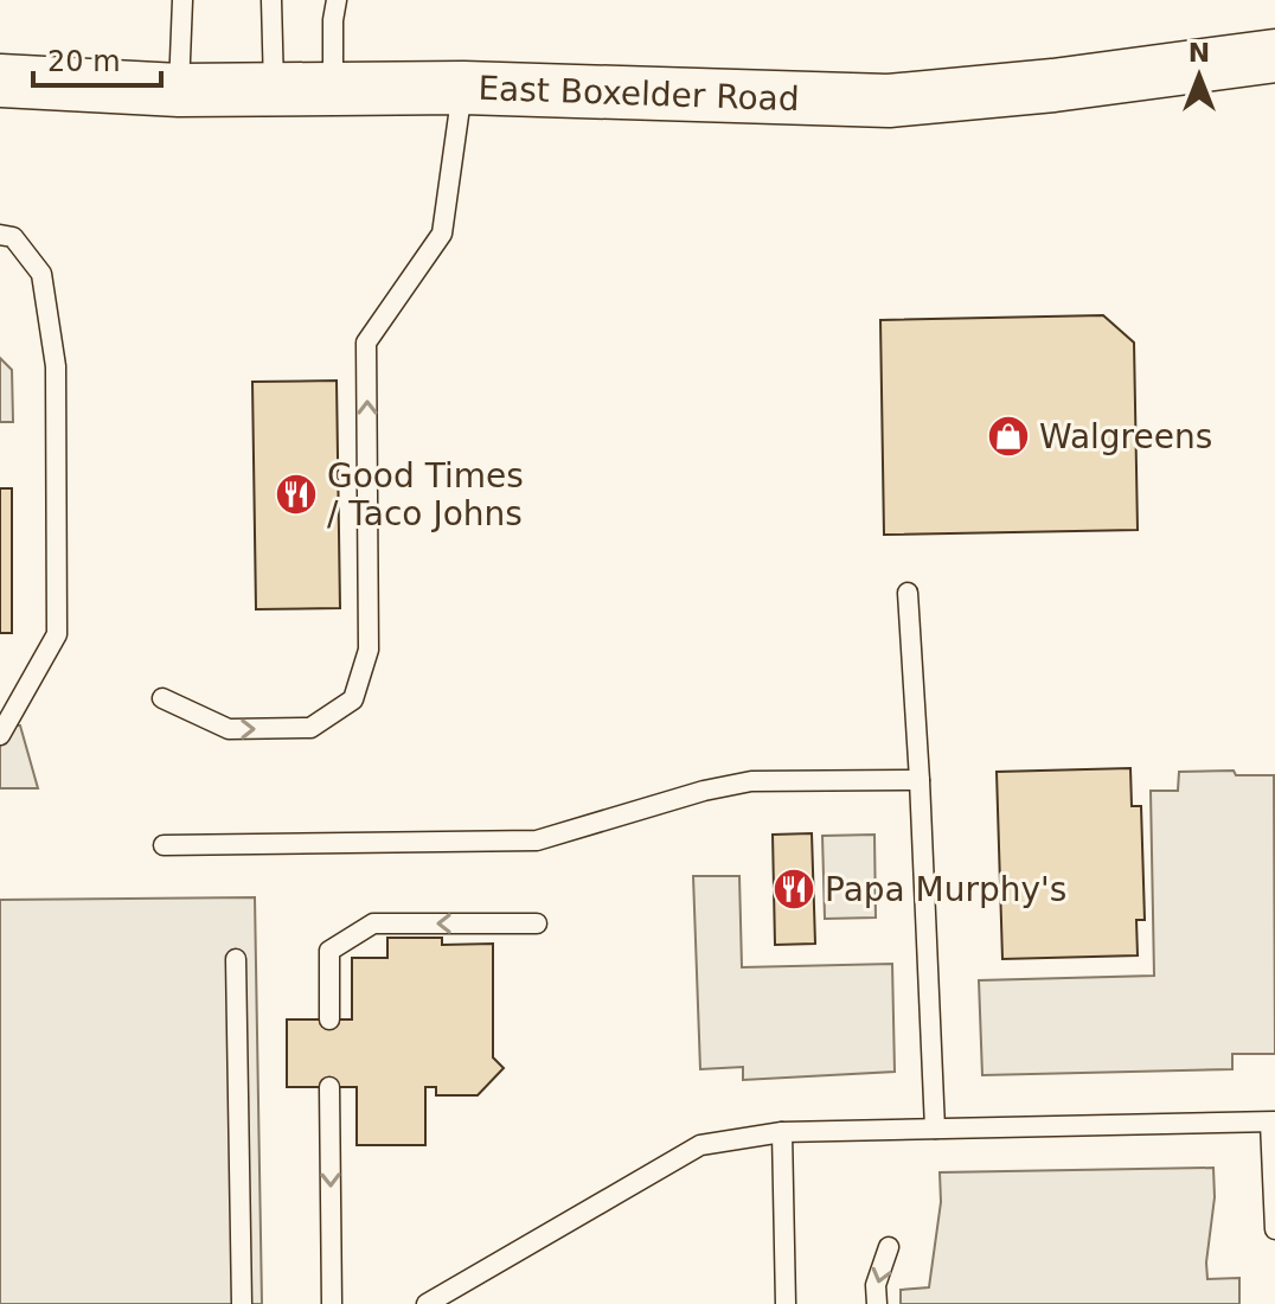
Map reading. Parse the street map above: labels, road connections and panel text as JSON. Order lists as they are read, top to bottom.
{
  "streets": {
    "main road": ["East Boxelder Road"]
  },
  "places": {
    "shop": ["Walgreens"],
    "restaurant": ["Good Times / Taco Johns", "Papa Murphy's"]
  },
  "scale_bar": "20 m",
  "north": "top"
}
